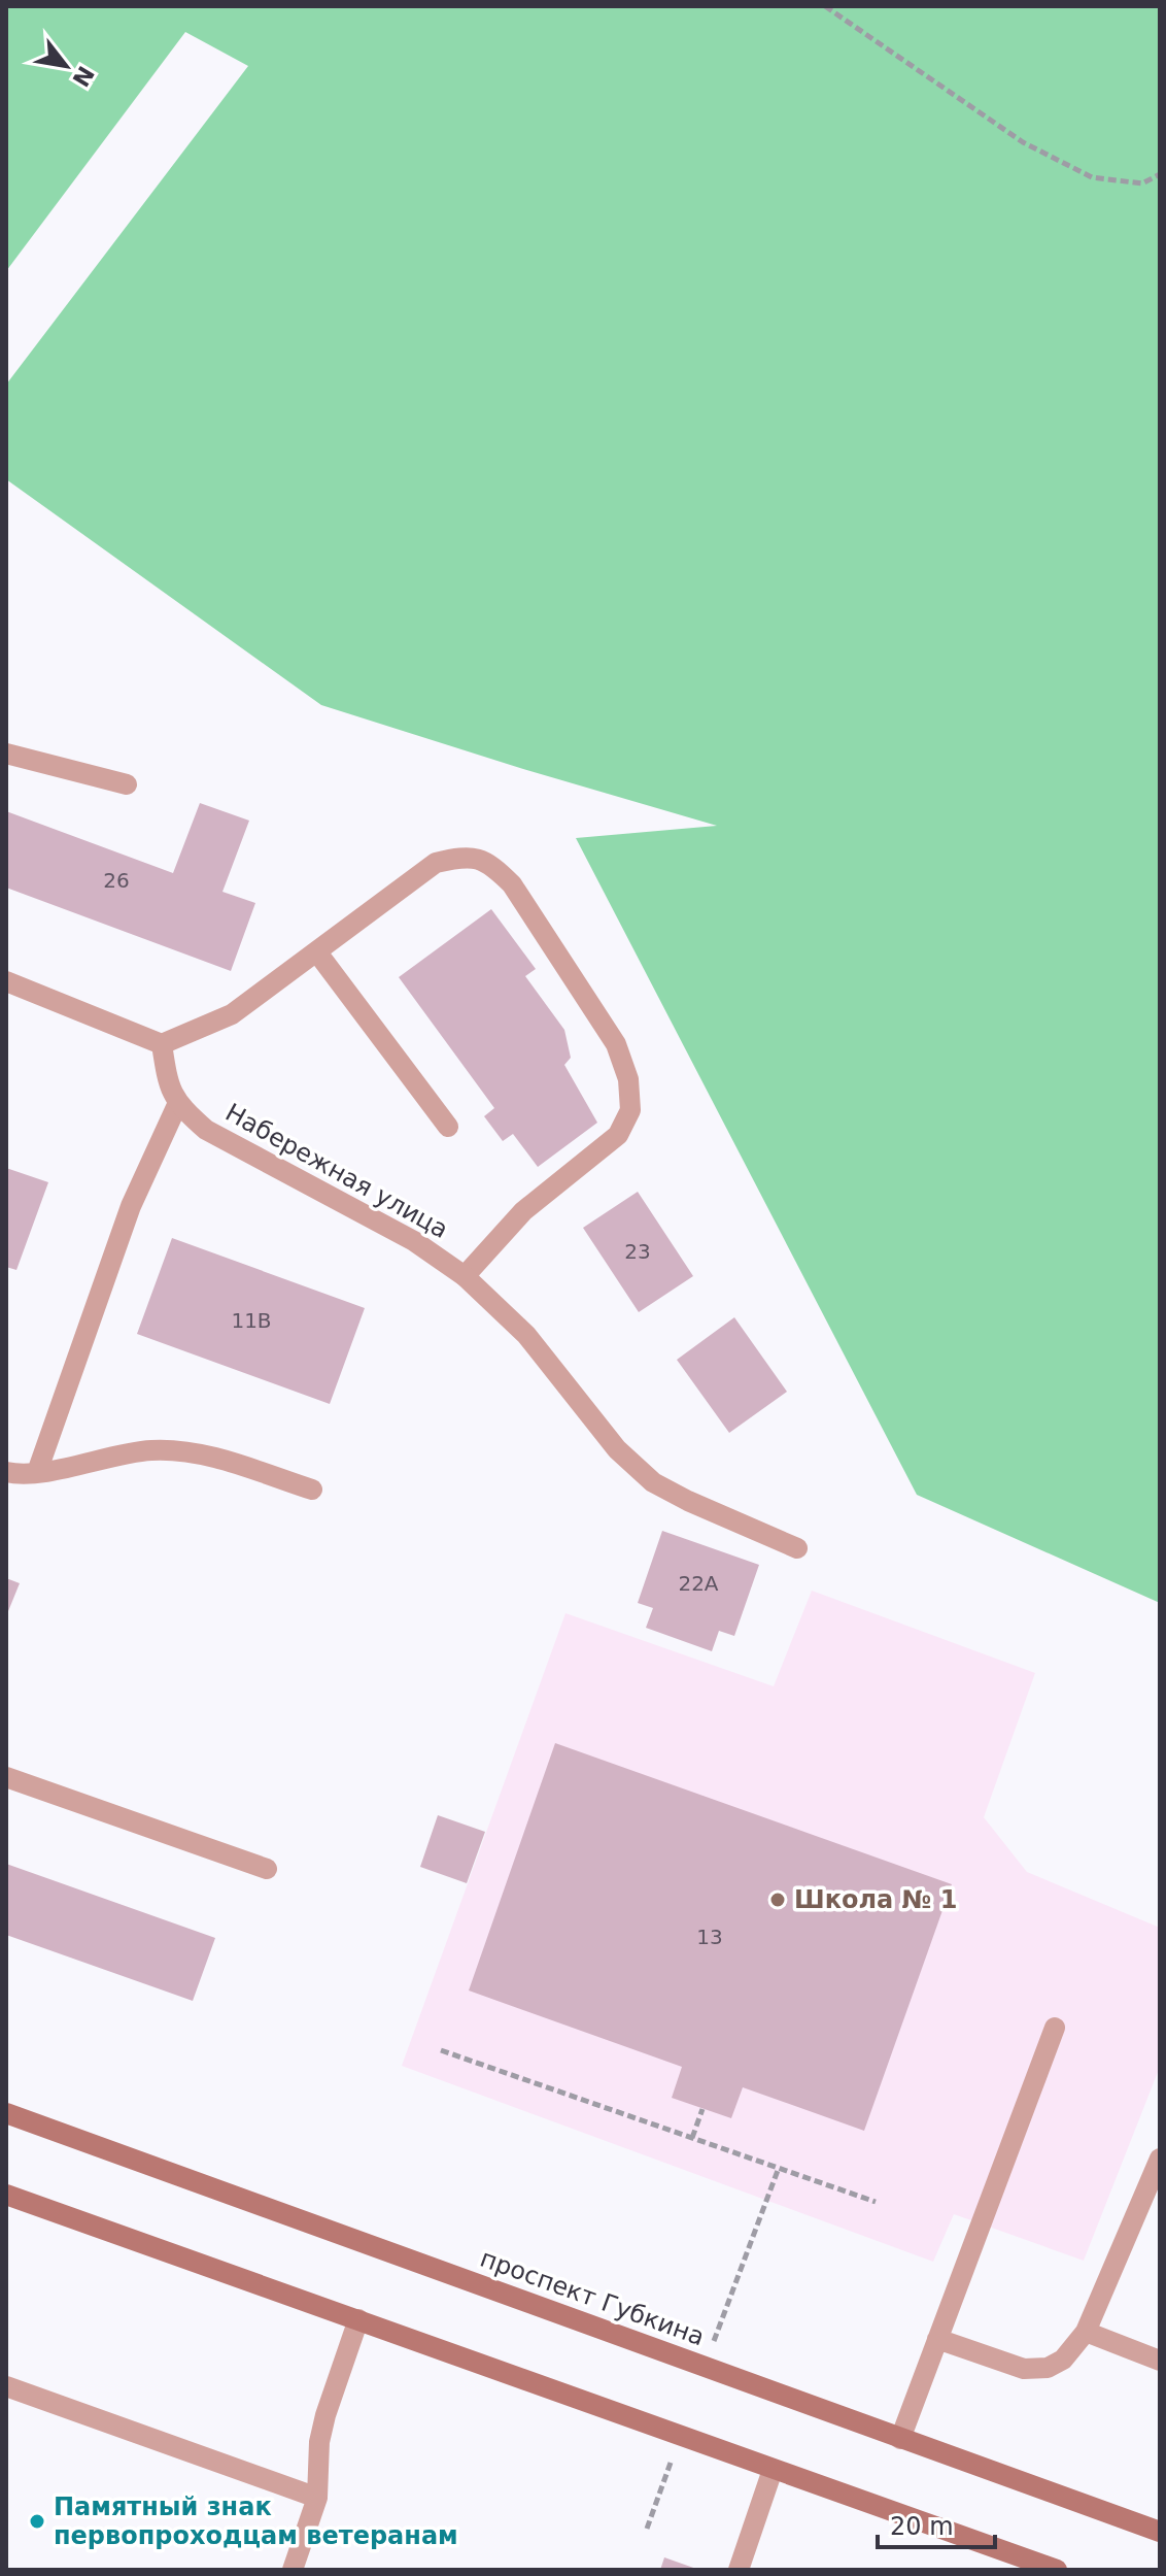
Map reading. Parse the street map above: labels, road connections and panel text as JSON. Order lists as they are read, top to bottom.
{
  "streets": {
    "main road": ["проспект Губкина"],
    "street": ["Набережная улица"]
  },
  "places": ["Школа № 1", "Памятный знак первопроходцам ветеранам"],
  "house_numbers": [
    "26",
    "23",
    "11В",
    "22А",
    "13"
  ],
  "scale_bar": "20 m",
  "north": "bottom right"
}
